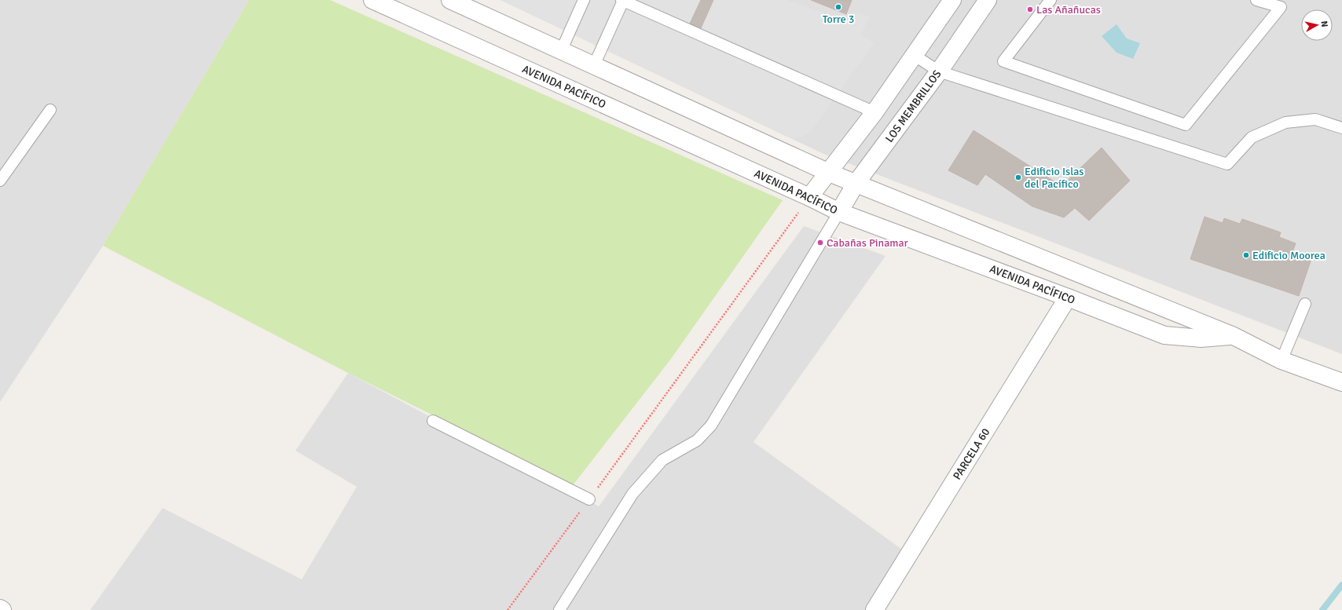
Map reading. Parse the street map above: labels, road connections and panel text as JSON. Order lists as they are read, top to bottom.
{
  "streets": {
    "street": ["AVENIDA PACÍFICO", "LOS MEMBRILLOS", "PARCELA 60"]
  },
  "crossings": [
    ["AVENIDA PACÍFICO", "LOS MEMBRILLOS"],
    ["AVENIDA PACÍFICO", "PARCELA 60"]
  ],
  "places": [
    "Torre 3",
    "Las Añañucas",
    "Edificio Islas del Pacífico",
    "Cabañas Pinamar",
    "Edificio Moorea"
  ],
  "north": "right"
}
